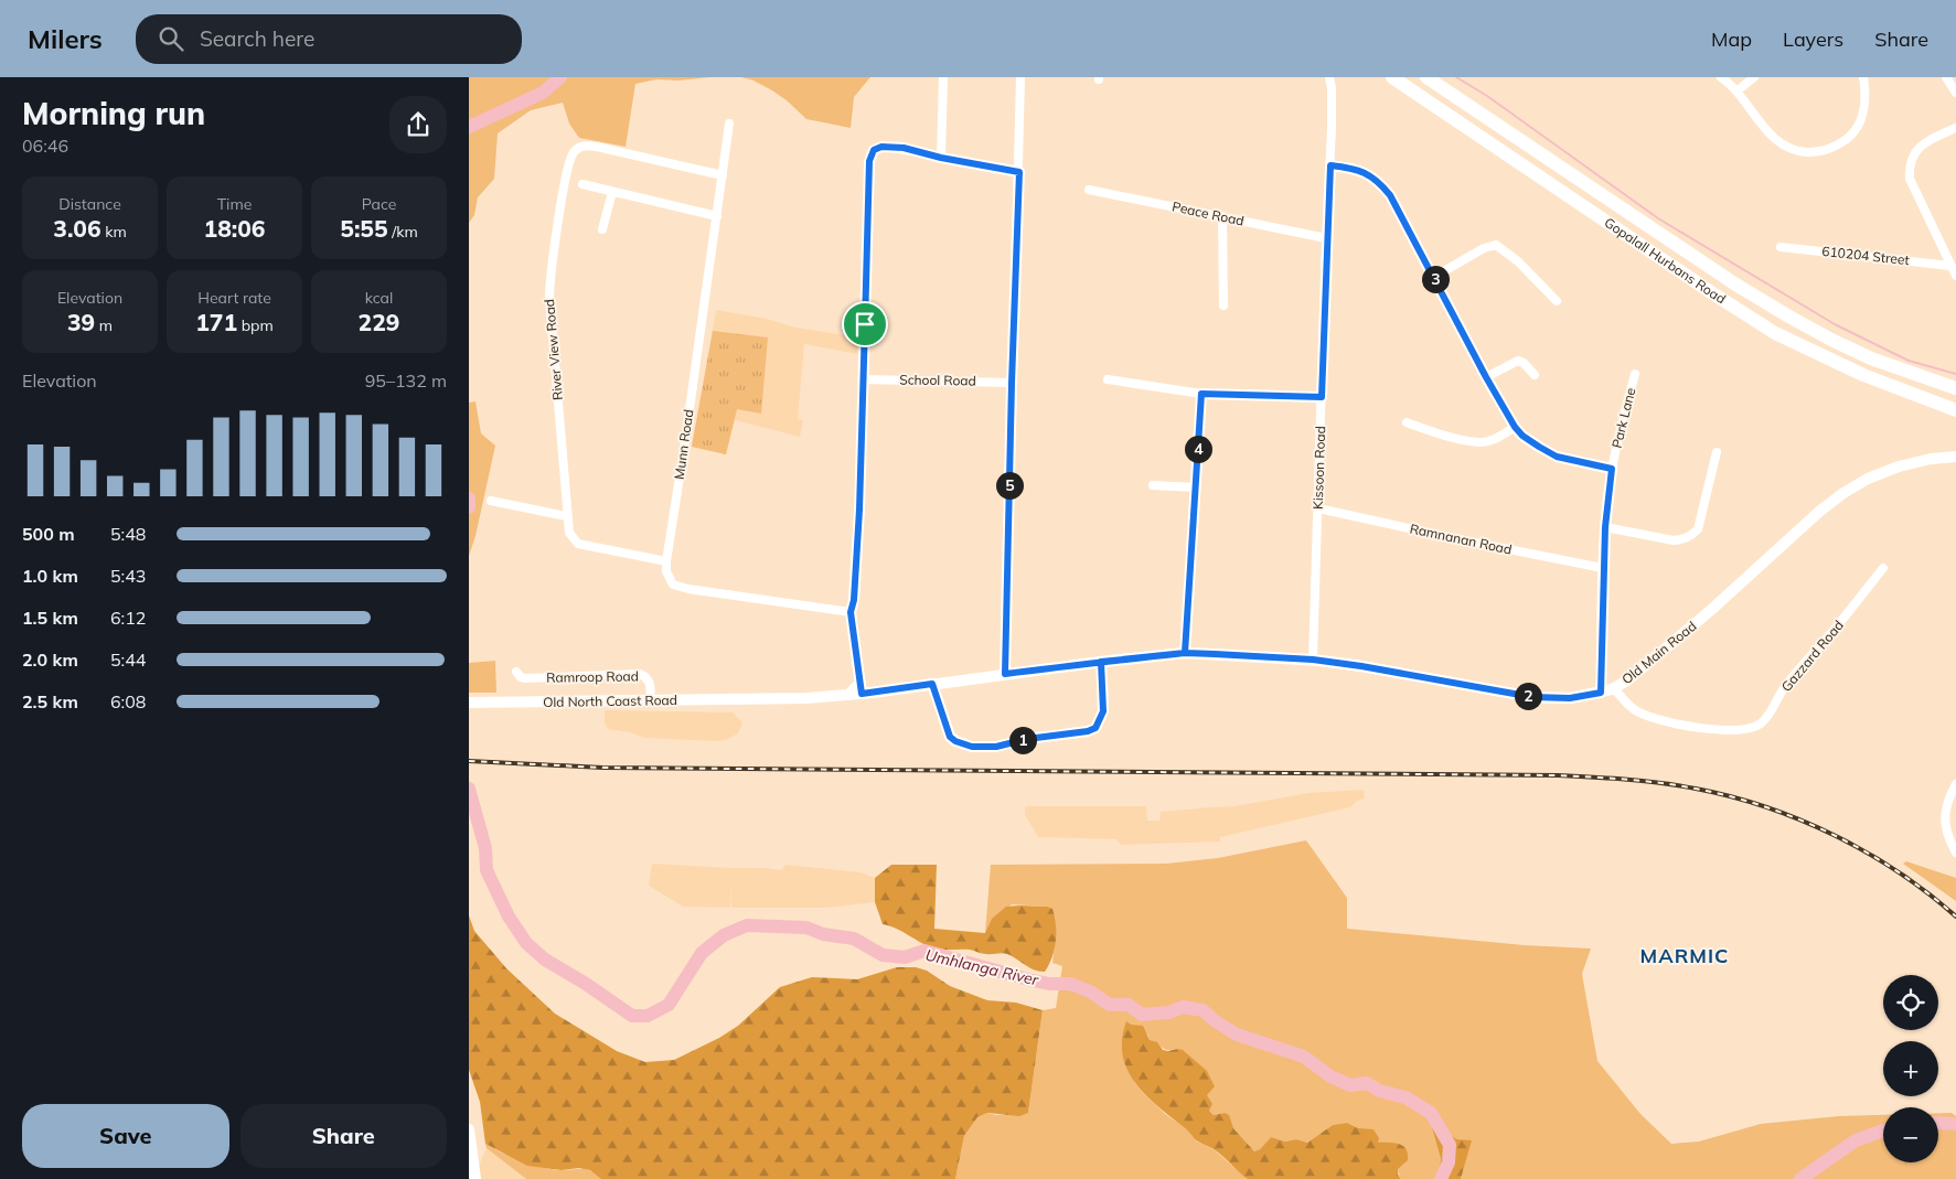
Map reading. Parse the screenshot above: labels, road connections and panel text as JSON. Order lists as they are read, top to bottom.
{
  "streets": {
    "main road": ["Gopalall Hurbans Road"],
    "street": [
      "Peace Road",
      "610204 Street",
      "River View Road",
      "School Road",
      "Park Lane",
      "Munn Road",
      "Kissoon Road",
      "Ramnanan Road",
      "Old Main Road",
      "Gazzard Road",
      "Ramroop Road",
      "Old North Coast Road"
    ]
  },
  "crossings": [
    ["Peace Road", "Kissoon Road"],
    ["River View Road", "Munn Road"],
    ["Park Lane", "Ramnanan Road"],
    ["Park Lane", "Old Main Road"],
    ["Kissoon Road", "Ramnanan Road"],
    ["Kissoon Road", "Old Main Road"],
    ["Old Main Road", "Gazzard Road"],
    ["Old Main Road", "Old North Coast Road"],
    ["Ramroop Road", "Old North Coast Road"]
  ],
  "districts": ["MARMIC"],
  "water": ["Umhlanga River"],
  "page": {
    "header": "Milers",
    "search": "Search here",
    "nav": ["Map", "Layers", "Share"],
    "heading": ["Morning run", "06:46"],
    "stats": [
      ["Distance", "3.06 km"],
      ["Time", "18:06"],
      ["Pace", "5:55 /km"],
      ["Elevation", "39 m"],
      ["Heart rate", "171 bpm"],
      ["kcal", "229"]
    ],
    "pins": [
      "3",
      "4",
      "5",
      "2",
      "1"
    ],
    "chart": ["Elevation", "95–132 m"],
    "list": [
      {
        "name": "500 m",
        "note": "5:48"
      },
      {
        "name": "1.0 km",
        "note": "5:43"
      },
      {
        "name": "1.5 km",
        "note": "6:12"
      },
      {
        "name": "2.0 km",
        "note": "5:44"
      },
      {
        "name": "2.5 km",
        "note": "6:08"
      }
    ],
    "map_buttons": ["+", "−"],
    "buttons": ["Save", "Share"]
  }
}
